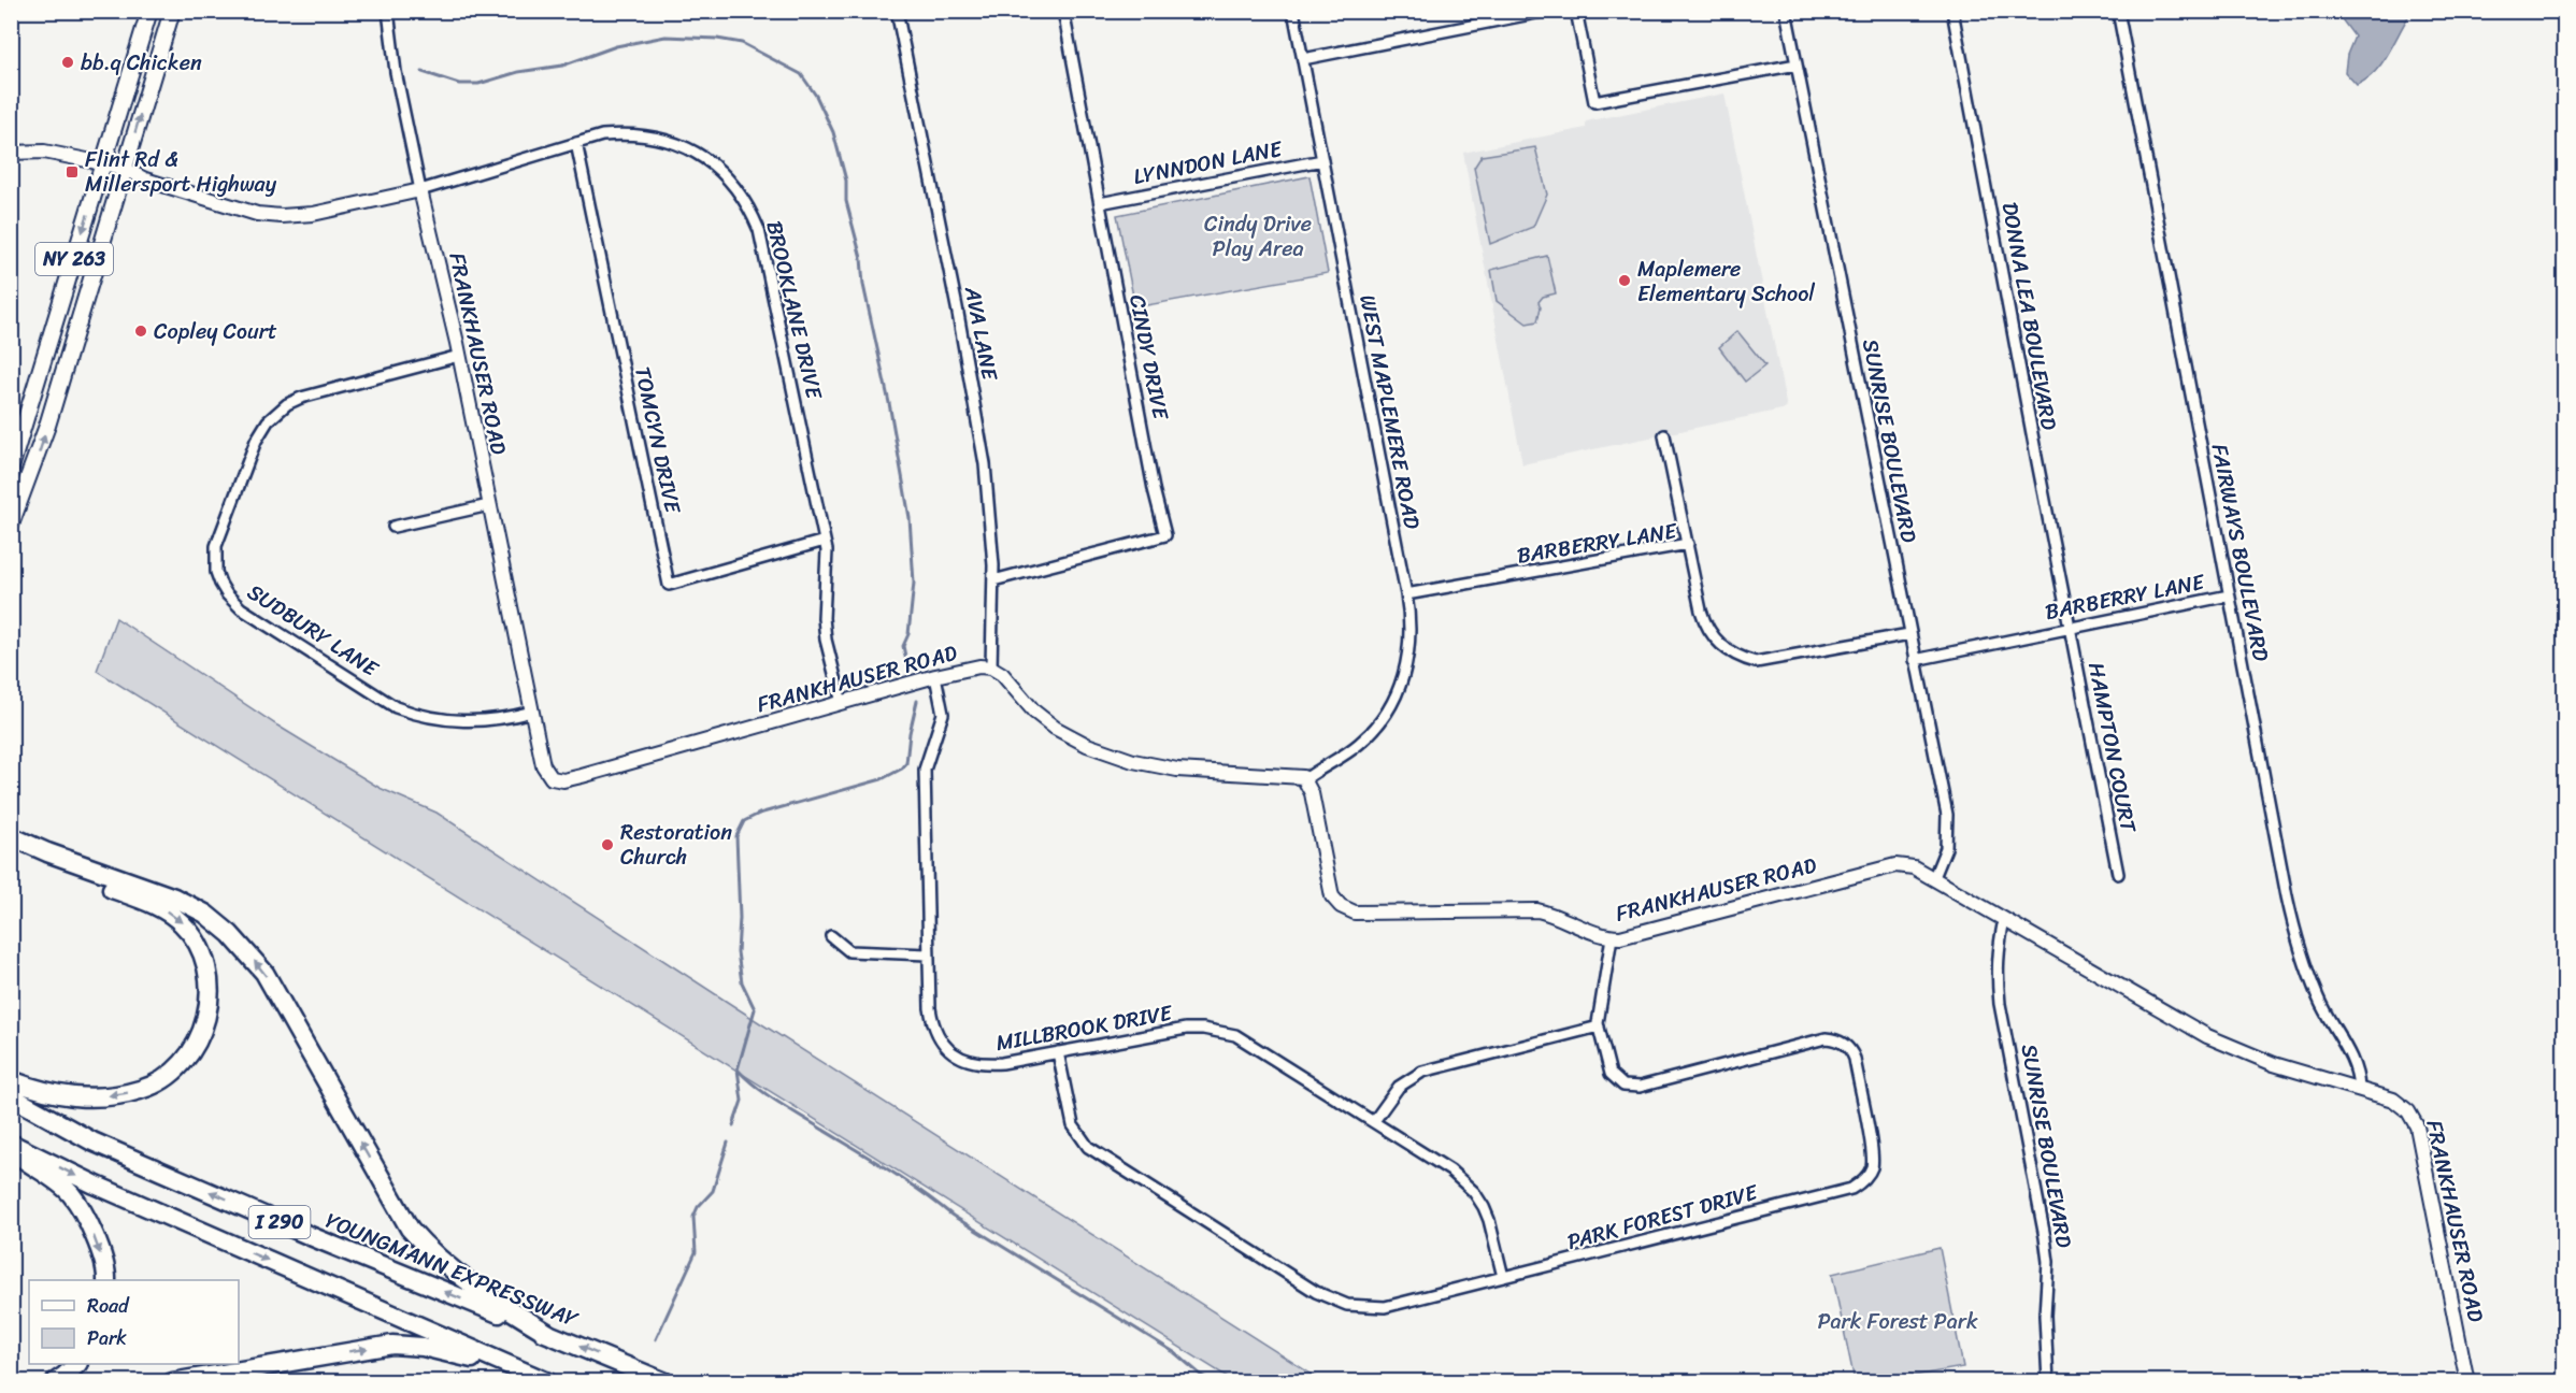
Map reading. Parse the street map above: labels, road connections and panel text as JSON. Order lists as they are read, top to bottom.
{
  "streets": {
    "highway": ["I 290", "YOUNGMANN EXPRESSWAY"],
    "main road": ["NY 263"],
    "street": [
      "LYNNDON LANE",
      "BROOKLANE DRIVE",
      "DONNA LEA BOULEVARD",
      "AVA LANE",
      "FRANKHAUSER ROAD",
      "CINDY DRIVE",
      "WEST MAPLEMERE ROAD",
      "TOMCYN DRIVE",
      "SUNRISE BOULEVARD",
      "BARBERRY LANE",
      "FAIRWAYS BOULEVARD",
      "SUDBURY LANE",
      "HAMPTON COURT",
      "MILLBROOK DRIVE",
      "PARK FOREST DRIVE"
    ]
  },
  "crossings": [
    ["LYNNDON LANE", "CINDY DRIVE"],
    ["LYNNDON LANE", "WEST MAPLEMERE ROAD"],
    ["BROOKLANE DRIVE", "FRANKHAUSER ROAD"],
    ["BROOKLANE DRIVE", "TOMCYN DRIVE"],
    ["DONNA LEA BOULEVARD", "BARBERRY LANE"],
    ["DONNA LEA BOULEVARD", "HAMPTON COURT"],
    ["AVA LANE", "FRANKHAUSER ROAD"],
    ["AVA LANE", "CINDY DRIVE"],
    ["FRANKHAUSER ROAD", "WEST MAPLEMERE ROAD"],
    ["FRANKHAUSER ROAD", "SUNRISE BOULEVARD"],
    ["FRANKHAUSER ROAD", "FAIRWAYS BOULEVARD"],
    ["FRANKHAUSER ROAD", "SUDBURY LANE"],
    ["FRANKHAUSER ROAD", "MILLBROOK DRIVE"],
    ["FRANKHAUSER ROAD", "PARK FOREST DRIVE"],
    ["WEST MAPLEMERE ROAD", "BARBERRY LANE"],
    ["SUNRISE BOULEVARD", "BARBERRY LANE"],
    ["BARBERRY LANE", "FAIRWAYS BOULEVARD"],
    ["BARBERRY LANE", "HAMPTON COURT"],
    ["MILLBROOK DRIVE", "PARK FOREST DRIVE"]
  ],
  "parks": ["Cindy Drive Play Area", "Park Forest Park"],
  "places": {
    "other": [
      "bb.q Chicken",
      "Maplemere Elementary School",
      "Copley Court",
      "Restoration Church"
    ],
    "transit": ["Flint Rd & Millersport Highway"]
  },
  "legend": ["Road", "Park"]
}
